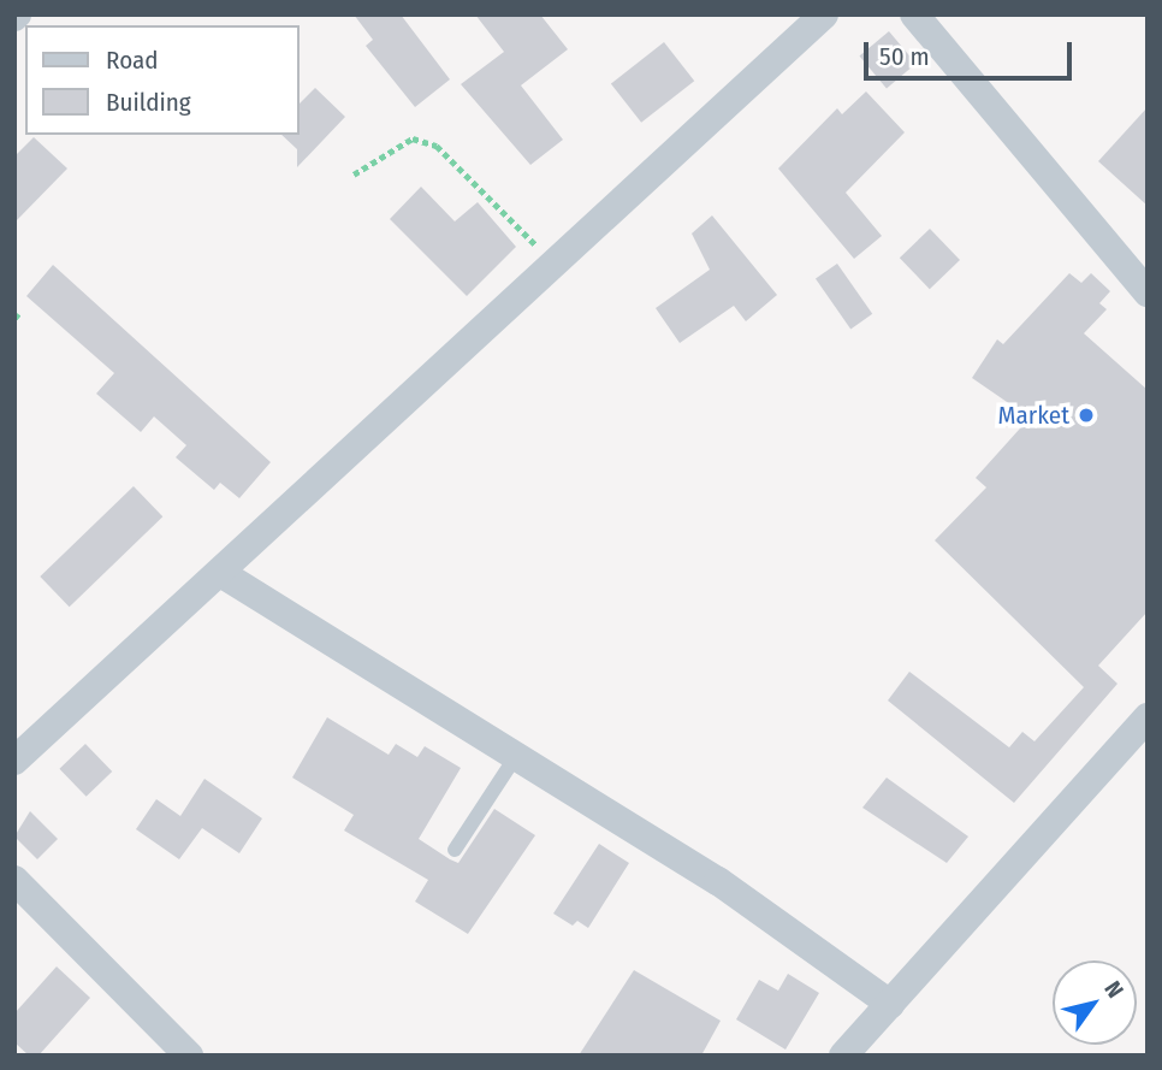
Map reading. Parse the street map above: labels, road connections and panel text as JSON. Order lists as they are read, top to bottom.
{
  "places": ["Market"],
  "legend": ["Road", "Building"],
  "scale_bar": "50 m",
  "north": "top right"
}
